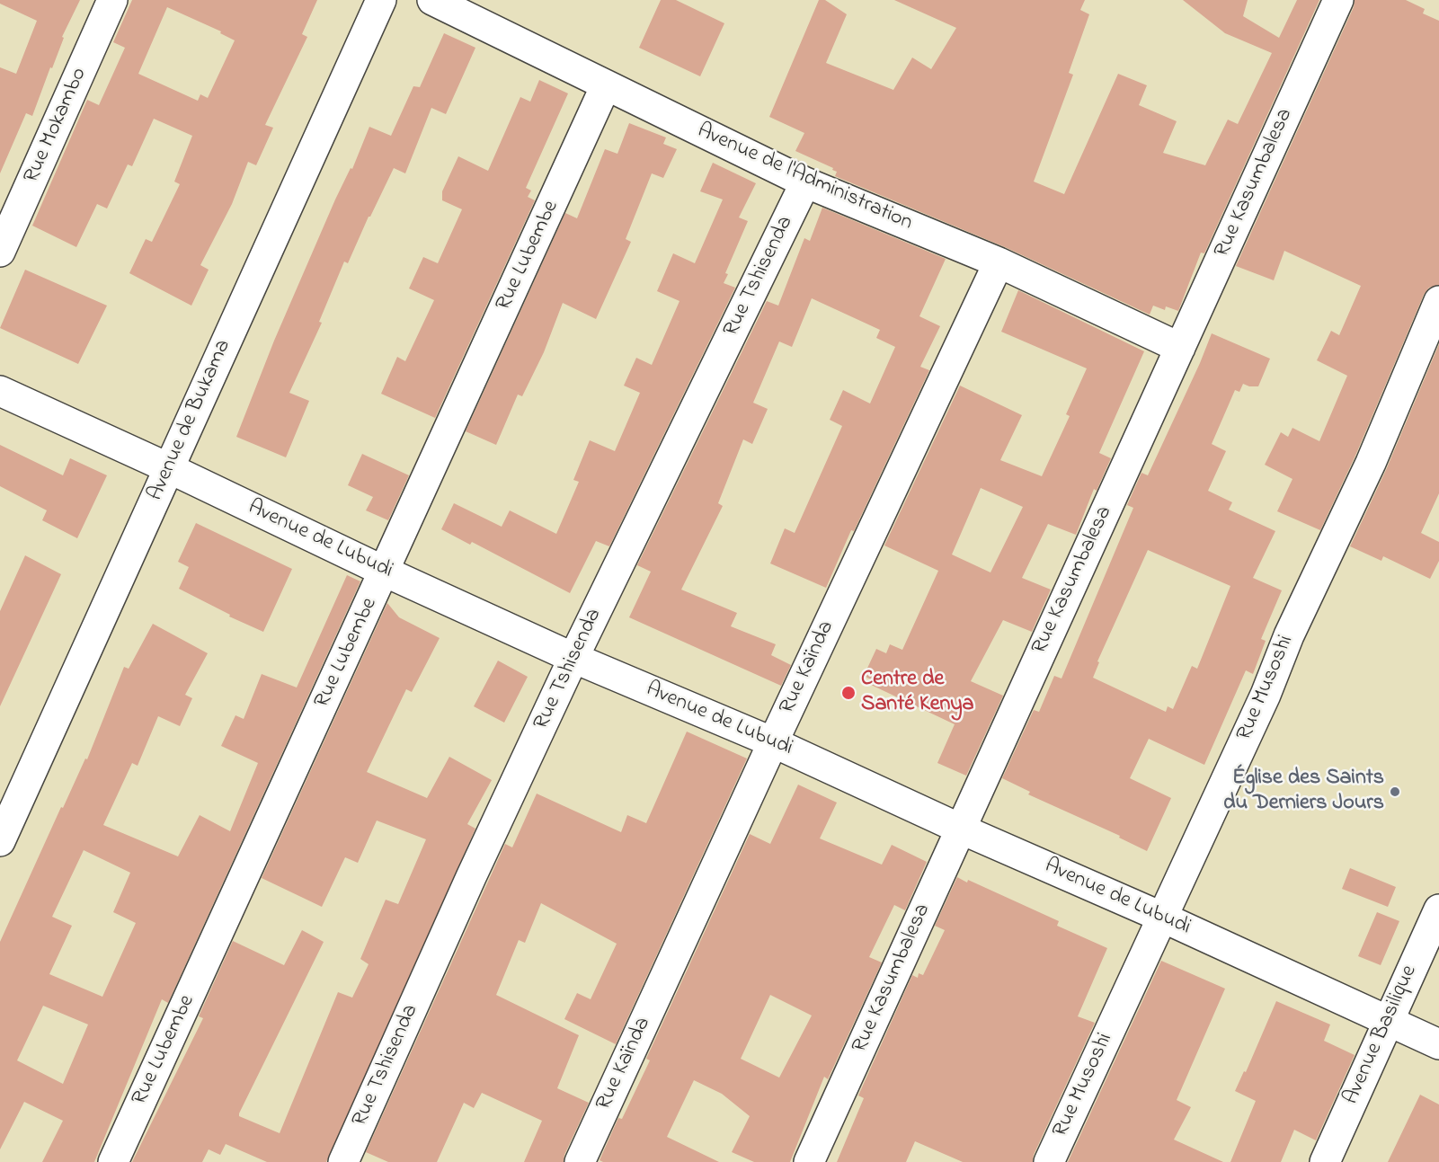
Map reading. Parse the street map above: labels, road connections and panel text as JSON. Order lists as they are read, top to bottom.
{
  "streets": {
    "street": [
      "Rue Mokambo",
      "Avenue de l'Administration",
      "Rue Kasumbalesa",
      "Rue Lubembe",
      "Rue Tshisenda",
      "Avenue de Bukama",
      "Avenue de Lubudi",
      "Rue Kaïnda",
      "Rue Musoshi",
      "Avenue Basilique"
    ]
  },
  "crossings": [
    ["Avenue de l'Administration", "Rue Kasumbalesa"],
    ["Avenue de l'Administration", "Rue Lubembe"],
    ["Avenue de l'Administration", "Rue Tshisenda"],
    ["Avenue de l'Administration", "Rue Kaïnda"],
    ["Rue Kasumbalesa", "Avenue de Lubudi"],
    ["Rue Lubembe", "Avenue de Lubudi"],
    ["Rue Tshisenda", "Avenue de Lubudi"],
    ["Avenue de Bukama", "Avenue de Lubudi"],
    ["Avenue de Lubudi", "Rue Kaïnda"],
    ["Avenue de Lubudi", "Rue Musoshi"],
    ["Avenue de Lubudi", "Avenue Basilique"]
  ],
  "places": ["Centre de Santé Kenya", "Église des Saints du Derniers Jours"]
}
